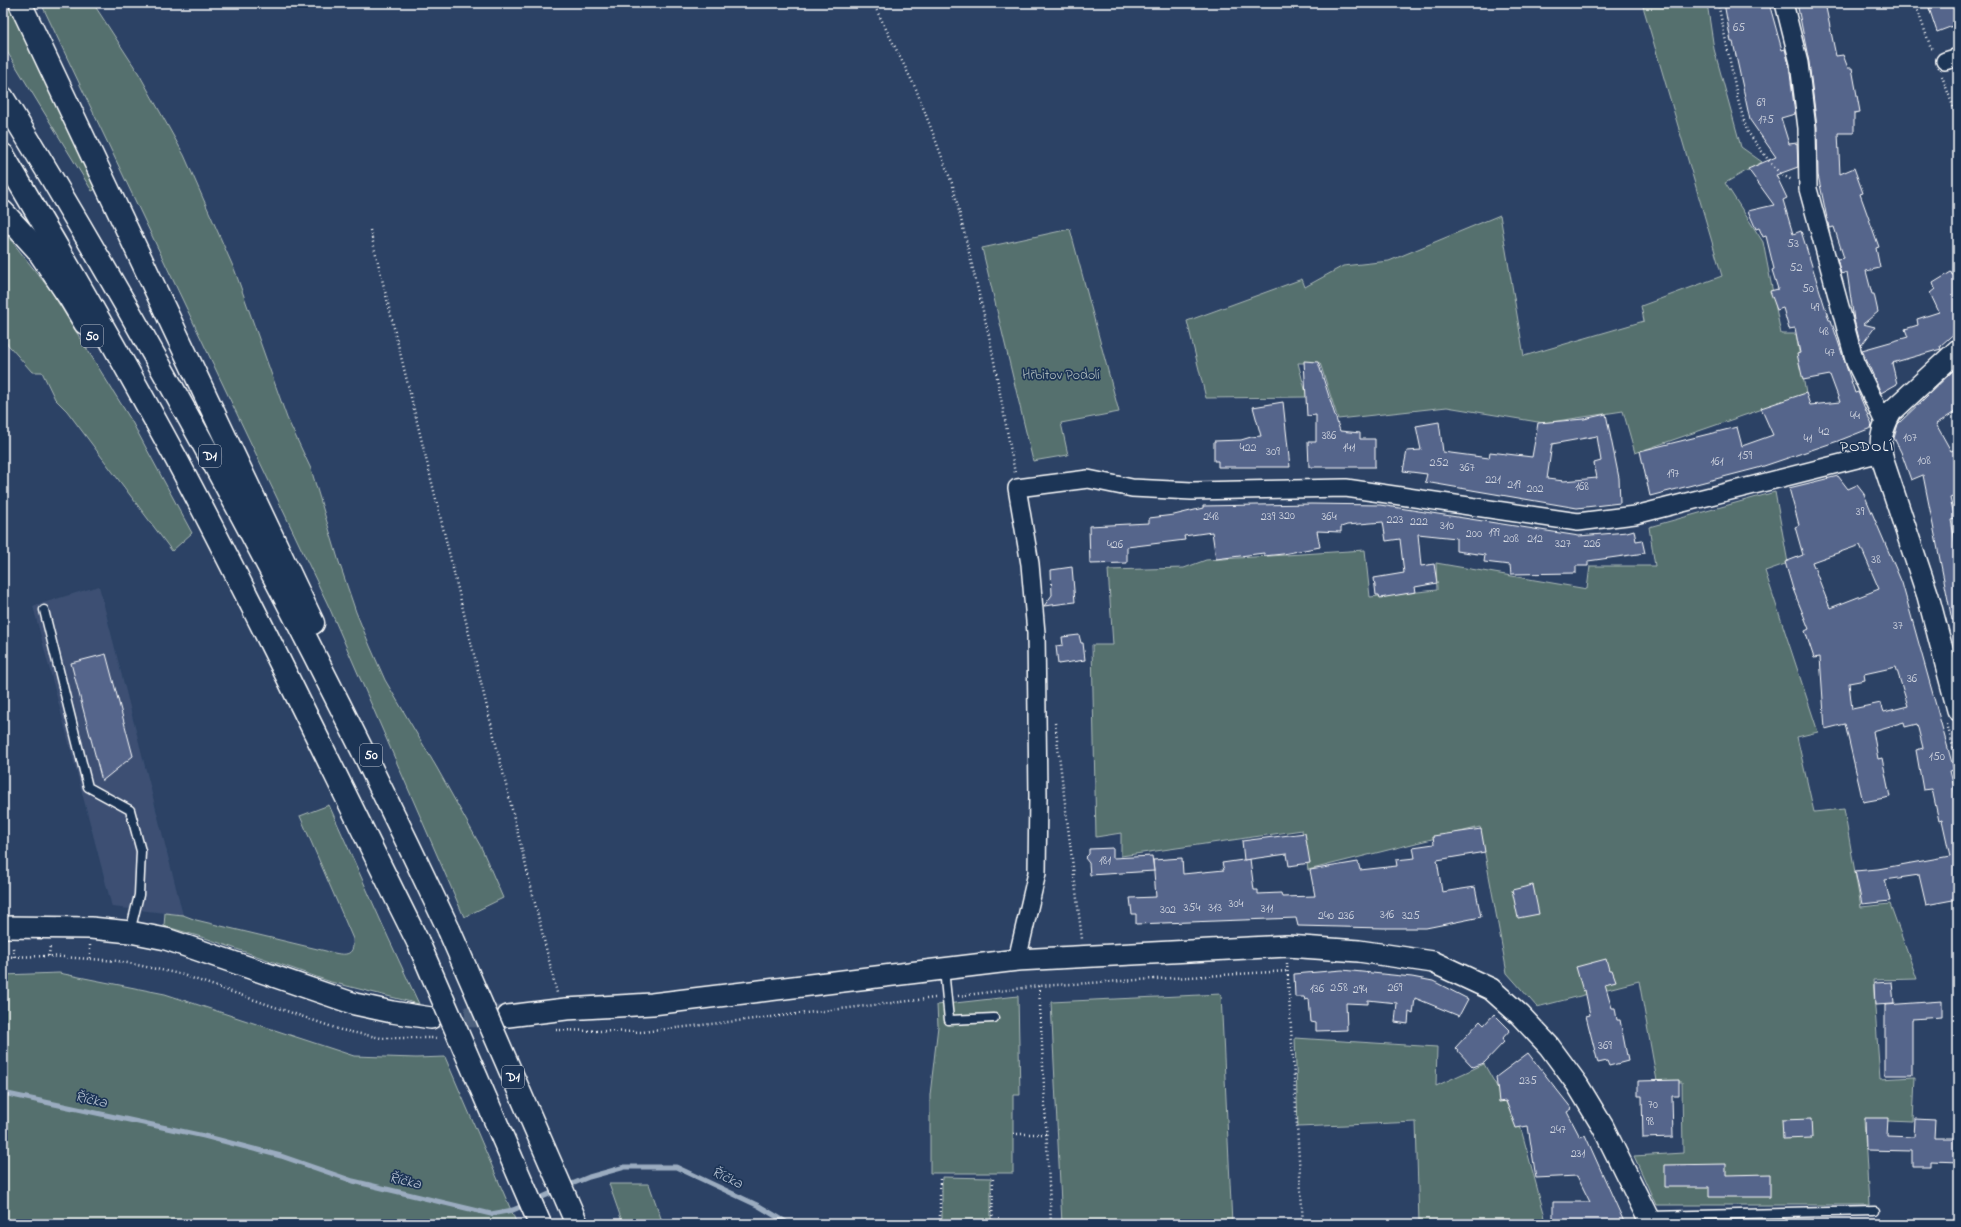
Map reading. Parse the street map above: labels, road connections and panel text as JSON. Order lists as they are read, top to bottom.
{
  "streets": {
    "highway": ["50", "D1"]
  },
  "crossings": [
    ["50", "D1"]
  ],
  "districts": ["PODOLÍ"],
  "water": ["Říčka"],
  "parks": ["Hřbitov Podolí"],
  "house_numbers": [
    "65",
    "69",
    "175",
    "53",
    "52",
    "50",
    "49",
    "48",
    "47",
    "44",
    "42",
    "386",
    "107",
    "41",
    "422",
    "141",
    "309",
    "159",
    "108",
    "161",
    "252",
    "367",
    "197",
    "221",
    "219",
    "168",
    "202",
    "39",
    "320",
    "248",
    "239",
    "364",
    "223",
    "222",
    "310",
    "199",
    "200",
    "208",
    "212",
    "327",
    "226",
    "426",
    "38",
    "37",
    "36",
    "150",
    "181",
    "304",
    "354",
    "313",
    "311",
    "302",
    "316",
    "240",
    "236",
    "325",
    "258",
    "269",
    "136",
    "294",
    "369",
    "235",
    "70",
    "98",
    "247",
    "231"
  ]
}
